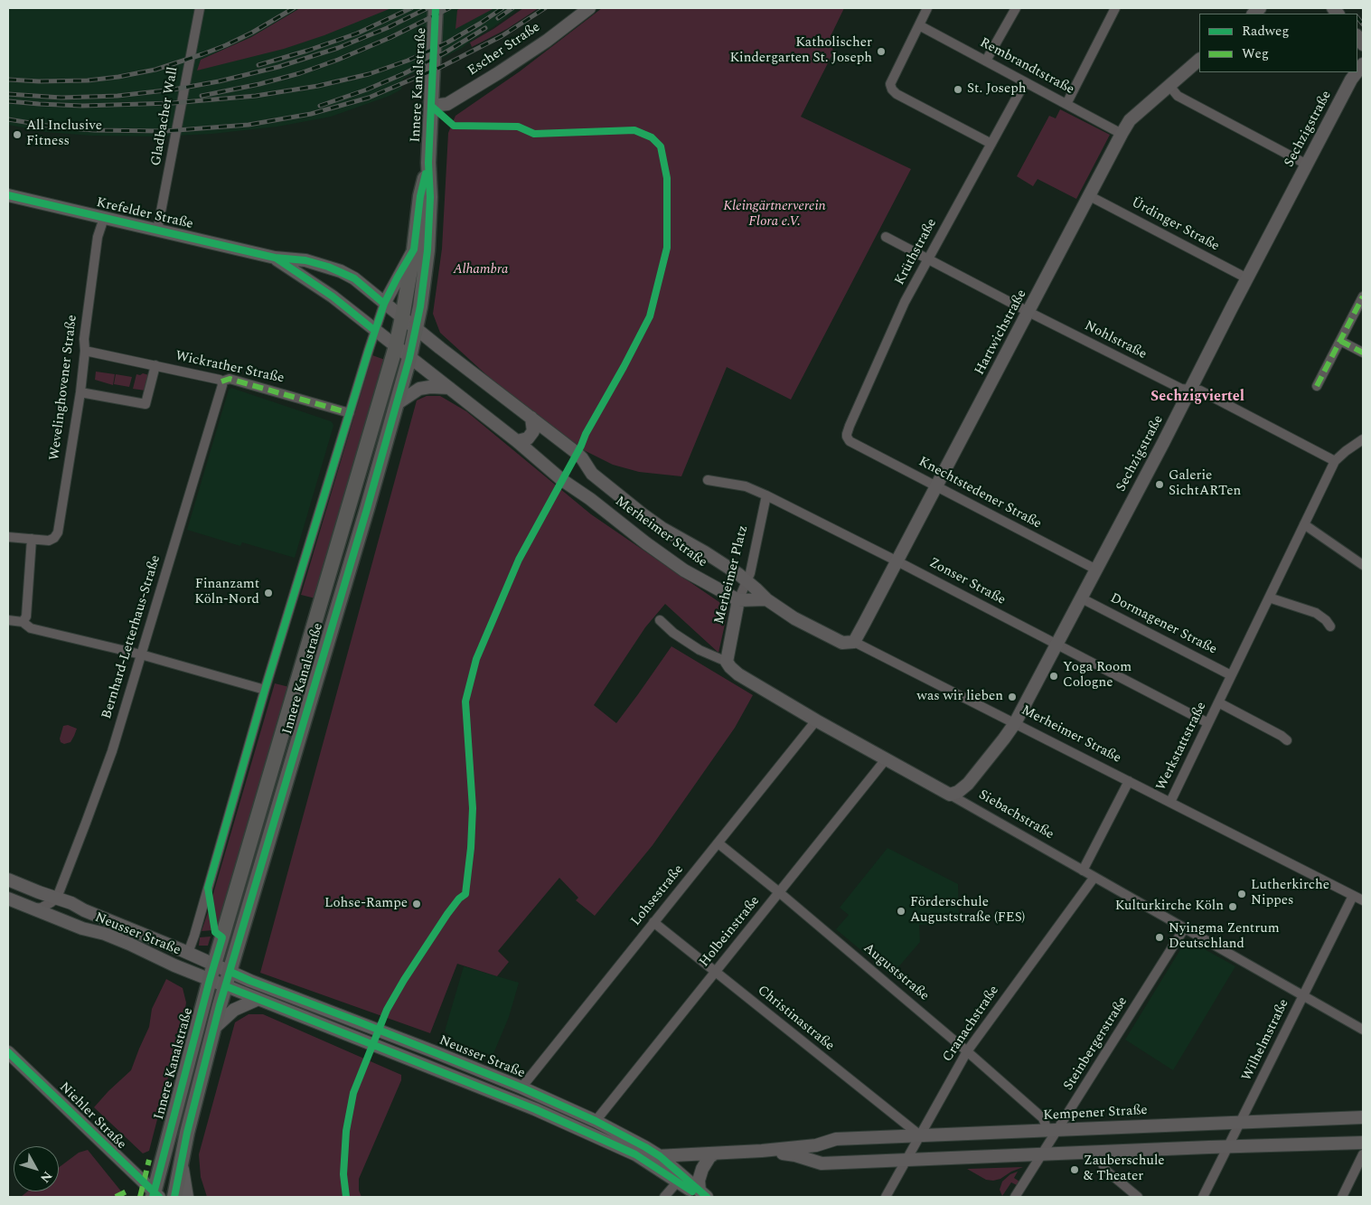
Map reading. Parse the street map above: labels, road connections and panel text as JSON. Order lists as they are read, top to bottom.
{
  "streets": {
    "main road": ["Innere Kanalstraße"],
    "street": [
      "Escher Straße",
      "Rembrandtstraße",
      "Gladbacher Wall",
      "Sechzigstraße",
      "Krefelder Straße",
      "Ürdinger Straße",
      "Krüthstraße",
      "Hartwichstraße",
      "Nohlstraße",
      "Wickrather Straße",
      "Wevelinghovener Straße",
      "Knechtstedener Straße",
      "Merheimer Straße",
      "Merheimer Platz",
      "Zonser Straße",
      "Dormagener Straße",
      "Bernhard-Letterhaus-Straße",
      "Werkstattstraße",
      "Siebachstraße",
      "Lohsestraße",
      "Holbeinstraße",
      "Neusser Straße",
      "Auguststraße",
      "Christinastraße",
      "Cranachstraße",
      "Wilhelmstraße",
      "Steinbergerstraße",
      "Kempener Straße",
      "Niehler Straße"
    ]
  },
  "crossings": [
    ["Escher Straße", "Innere Kanalstraße"],
    ["Rembrandtstraße", "Krüthstraße"],
    ["Rembrandtstraße", "Hartwichstraße"],
    ["Innere Kanalstraße", "Krefelder Straße"],
    ["Innere Kanalstraße", "Wickrather Straße"],
    ["Innere Kanalstraße", "Merheimer Straße"],
    ["Innere Kanalstraße", "Neusser Straße"],
    ["Innere Kanalstraße", "Niehler Straße"],
    ["Gladbacher Wall", "Krefelder Straße"],
    ["Sechzigstraße", "Ürdinger Straße"],
    ["Sechzigstraße", "Nohlstraße"],
    ["Sechzigstraße", "Knechtstedener Straße"],
    ["Sechzigstraße", "Merheimer Straße"],
    ["Sechzigstraße", "Zonser Straße"],
    ["Sechzigstraße", "Dormagener Straße"],
    ["Sechzigstraße", "Siebachstraße"],
    ["Krefelder Straße", "Wevelinghovener Straße"],
    ["Krefelder Straße", "Merheimer Straße"],
    ["Ürdinger Straße", "Hartwichstraße"],
    ["Krüthstraße", "Nohlstraße"],
    ["Krüthstraße", "Knechtstedener Straße"],
    ["Hartwichstraße", "Nohlstraße"],
    ["Hartwichstraße", "Knechtstedener Straße"],
    ["Hartwichstraße", "Merheimer Straße"],
    ["Hartwichstraße", "Zonser Straße"],
    ["Nohlstraße", "Werkstattstraße"],
    ["Wickrather Straße", "Wevelinghovener Straße"],
    ["Wickrather Straße", "Bernhard-Letterhaus-Straße"],
    ["Merheimer Straße", "Merheimer Platz"],
    ["Merheimer Straße", "Werkstattstraße"],
    ["Merheimer Straße", "Wilhelmstraße"],
    ["Merheimer Platz", "Zonser Straße"],
    ["Merheimer Platz", "Siebachstraße"],
    ["Zonser Straße", "Werkstattstraße"],
    ["Dormagener Straße", "Werkstattstraße"],
    ["Bernhard-Letterhaus-Straße", "Neusser Straße"],
    ["Siebachstraße", "Lohsestraße"],
    ["Siebachstraße", "Holbeinstraße"],
    ["Siebachstraße", "Cranachstraße"],
    ["Siebachstraße", "Wilhelmstraße"],
    ["Siebachstraße", "Steinbergerstraße"],
    ["Lohsestraße", "Neusser Straße"],
    ["Lohsestraße", "Auguststraße"],
    ["Lohsestraße", "Christinastraße"],
    ["Holbeinstraße", "Neusser Straße"],
    ["Holbeinstraße", "Auguststraße"],
    ["Holbeinstraße", "Christinastraße"],
    ["Neusser Straße", "Kempener Straße"],
    ["Auguststraße", "Cranachstraße"],
    ["Auguststraße", "Steinbergerstraße"],
    ["Auguststraße", "Kempener Straße"],
    ["Christinastraße", "Cranachstraße"],
    ["Christinastraße", "Kempener Straße"],
    ["Cranachstraße", "Kempener Straße"],
    ["Wilhelmstraße", "Kempener Straße"],
    ["Steinbergerstraße", "Kempener Straße"]
  ],
  "districts": ["Sechzigviertel"],
  "parks": ["Kleingärtnerverein Flora e.V.", "Alhambra"],
  "places": [
    "Katholischer Kindergarten St. Joseph",
    "St. Joseph",
    "All Inclusive Fitness",
    "Galerie SichtARTen",
    "Finanzamt Köln-Nord",
    "Yoga Room Cologne",
    "was wir lieben",
    "Lutherkirche Nippes",
    "Lohse-Rampe",
    "Kulturkirche Köln",
    "Förderschule Auguststraße (FES)",
    "Nyingma Zentrum Deutschland",
    "Zauberschule & Theater"
  ],
  "legend": ["Radweg", "Weg"],
  "north": "bottom right"
}
